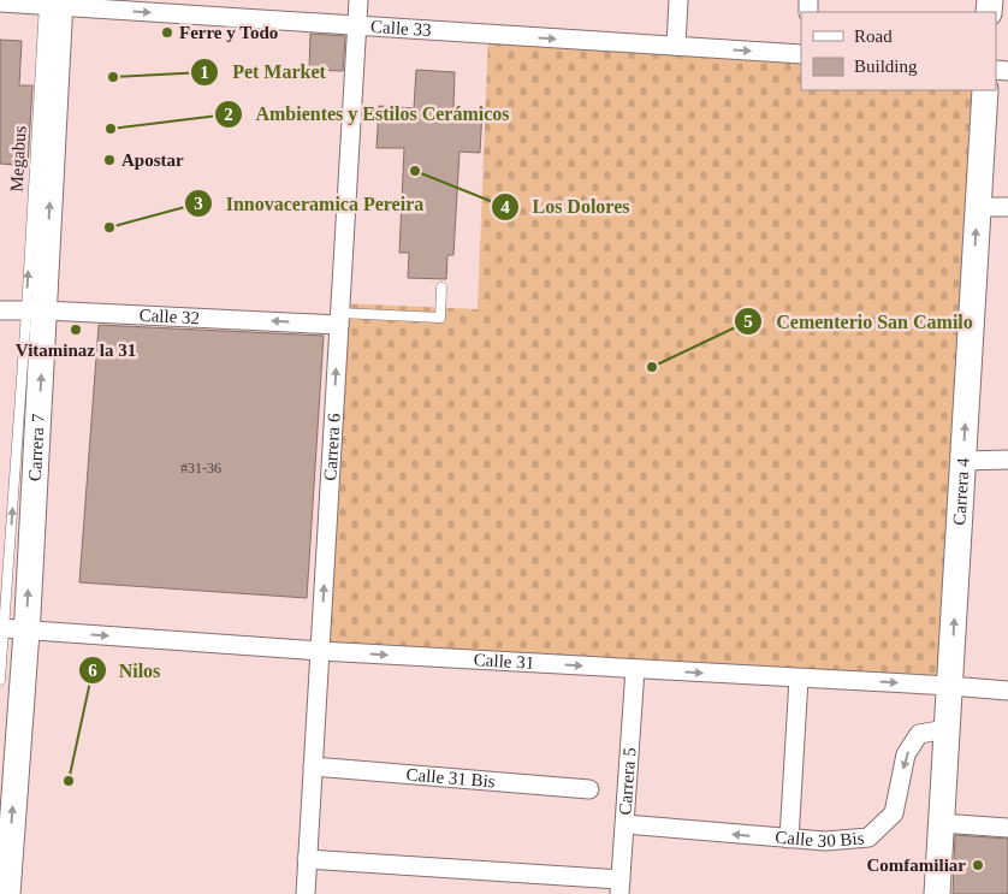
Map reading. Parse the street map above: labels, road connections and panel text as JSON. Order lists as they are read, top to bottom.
{
  "streets": {
    "main road": ["Carrera 7", "Carrera 4"],
    "street": [
      "Calle 33",
      "Calle 32",
      "Carrera 6",
      "Calle 31",
      "Calle 31 Bis",
      "Carrera 5",
      "Calle 30 Bis"
    ]
  },
  "crossings": [
    ["Calle 33", "Carrera 6"],
    ["Calle 33", "Carrera 7"],
    ["Calle 32", "Carrera 6"],
    ["Calle 32", "Carrera 7"],
    ["Carrera 6", "Calle 31"],
    ["Carrera 6", "Calle 31 Bis"],
    ["Carrera 7", "Calle 31"],
    ["Carrera 4", "Calle 31"],
    ["Carrera 4", "Calle 30 Bis"],
    ["Calle 31", "Carrera 5"],
    ["Carrera 5", "Calle 30 Bis"]
  ],
  "one_way": [
    "Calle 33",
    "Calle 32",
    "Carrera 6",
    "Carrera 7",
    "Carrera 4",
    "Calle 31",
    "Calle 30 Bis"
  ],
  "places": [
    "Ferre y Todo",
    "Pet Market",
    "Ambientes y Estilos Cerámicos",
    "Apostar",
    "Los Dolores",
    "Innovaceramica Pereira",
    "Vitaminaz la 31",
    "Cementerio San Camilo",
    "Nilos",
    "Comfamiliar"
  ],
  "house_numbers": ["#31-36"],
  "legend": ["Road", "Building"]
}
